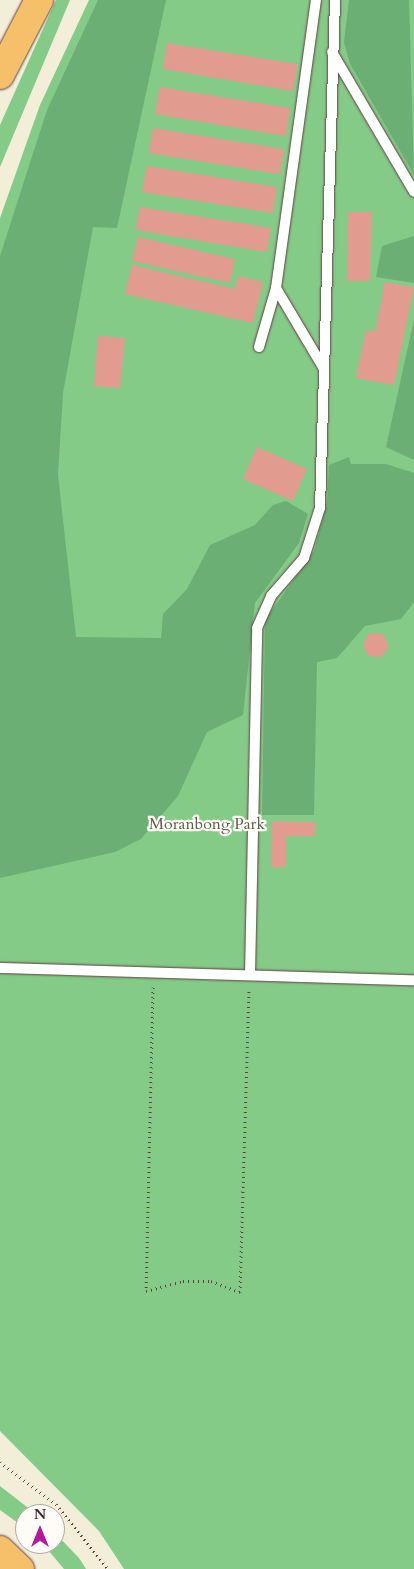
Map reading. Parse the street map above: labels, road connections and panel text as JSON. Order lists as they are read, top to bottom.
{
  "parks": ["Moranbong Park"],
  "north": "top"
}
